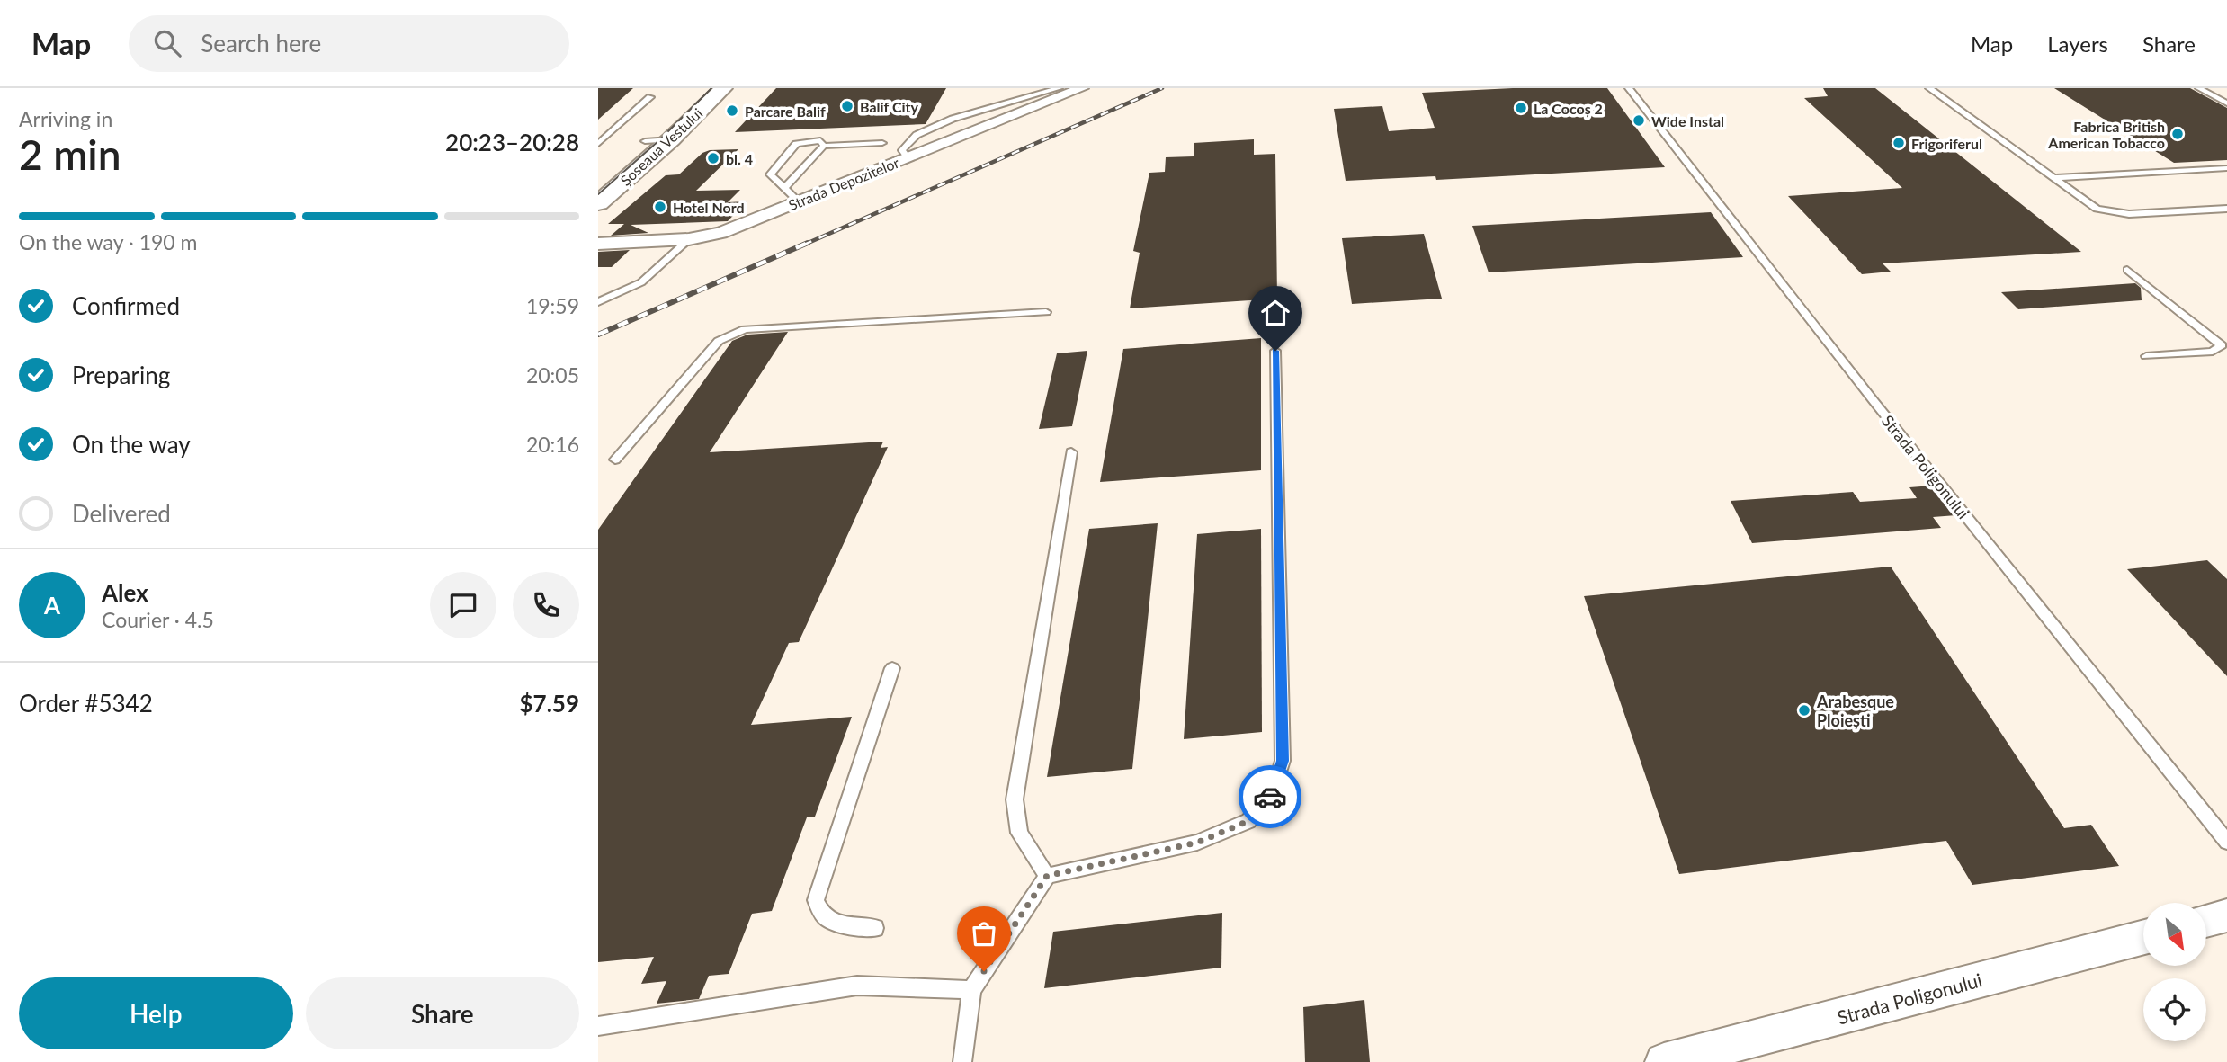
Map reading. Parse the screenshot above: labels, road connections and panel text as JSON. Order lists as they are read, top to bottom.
{
  "streets": {
    "main road": ["Șoseaua Vestului"],
    "street": ["Strada Depozitelor", "Strada Poligonului"]
  },
  "places": [
    "Balif City",
    "La Cocoș 2",
    "Parcare Balif",
    "Wide Instal",
    "Fabrica British American Tobacco",
    "Frigoriferul",
    "bl. 4",
    "Hotel Nord",
    "Arabesque Ploiești"
  ],
  "north": "bottom right",
  "page": {
    "header": "Map",
    "search": "Search here",
    "nav": ["Map", "Layers", "Share"],
    "heading": ["2 min", "Arriving in", "20:23–20:28"],
    "panel": [
      "Alex",
      "Courier · 4.5",
      "Order #5342",
      "$7.59"
    ],
    "bar": "On the way · 190 m",
    "list": [
      ["Confirmed", "19:59"],
      ["Preparing", "20:05"],
      ["On the way", "20:16"],
      "Delivered"
    ],
    "round": "A",
    "buttons": ["Help", "Share"]
  }
}
